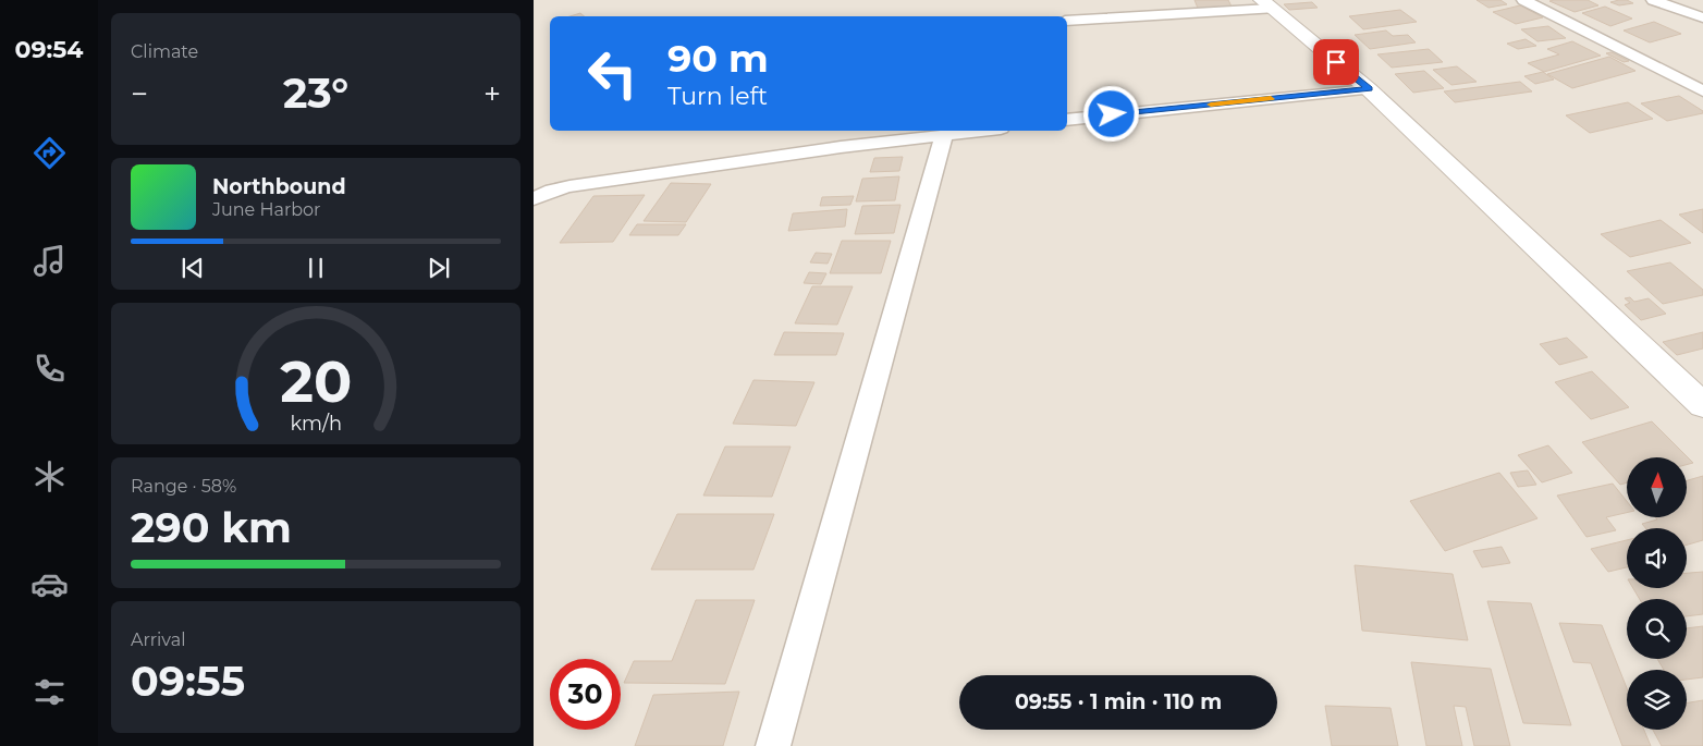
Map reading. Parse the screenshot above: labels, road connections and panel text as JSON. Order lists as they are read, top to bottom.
{
  "north": "top",
  "page": {
    "tabs": "09:54",
    "tile": [
      "Climate",
      ["Range · 58%", "290 km"],
      ["Arrival", "09:55"]
    ],
    "turn": ["90 m", "Turn left"],
    "heat": ["−", "23°", "+"],
    "song": ["Northbound", "June Harbor"],
    "limit": "30",
    "trip": "09:55 · 1 min · 110 m",
    "gauge": ["20", "km/h"]
  }
}
